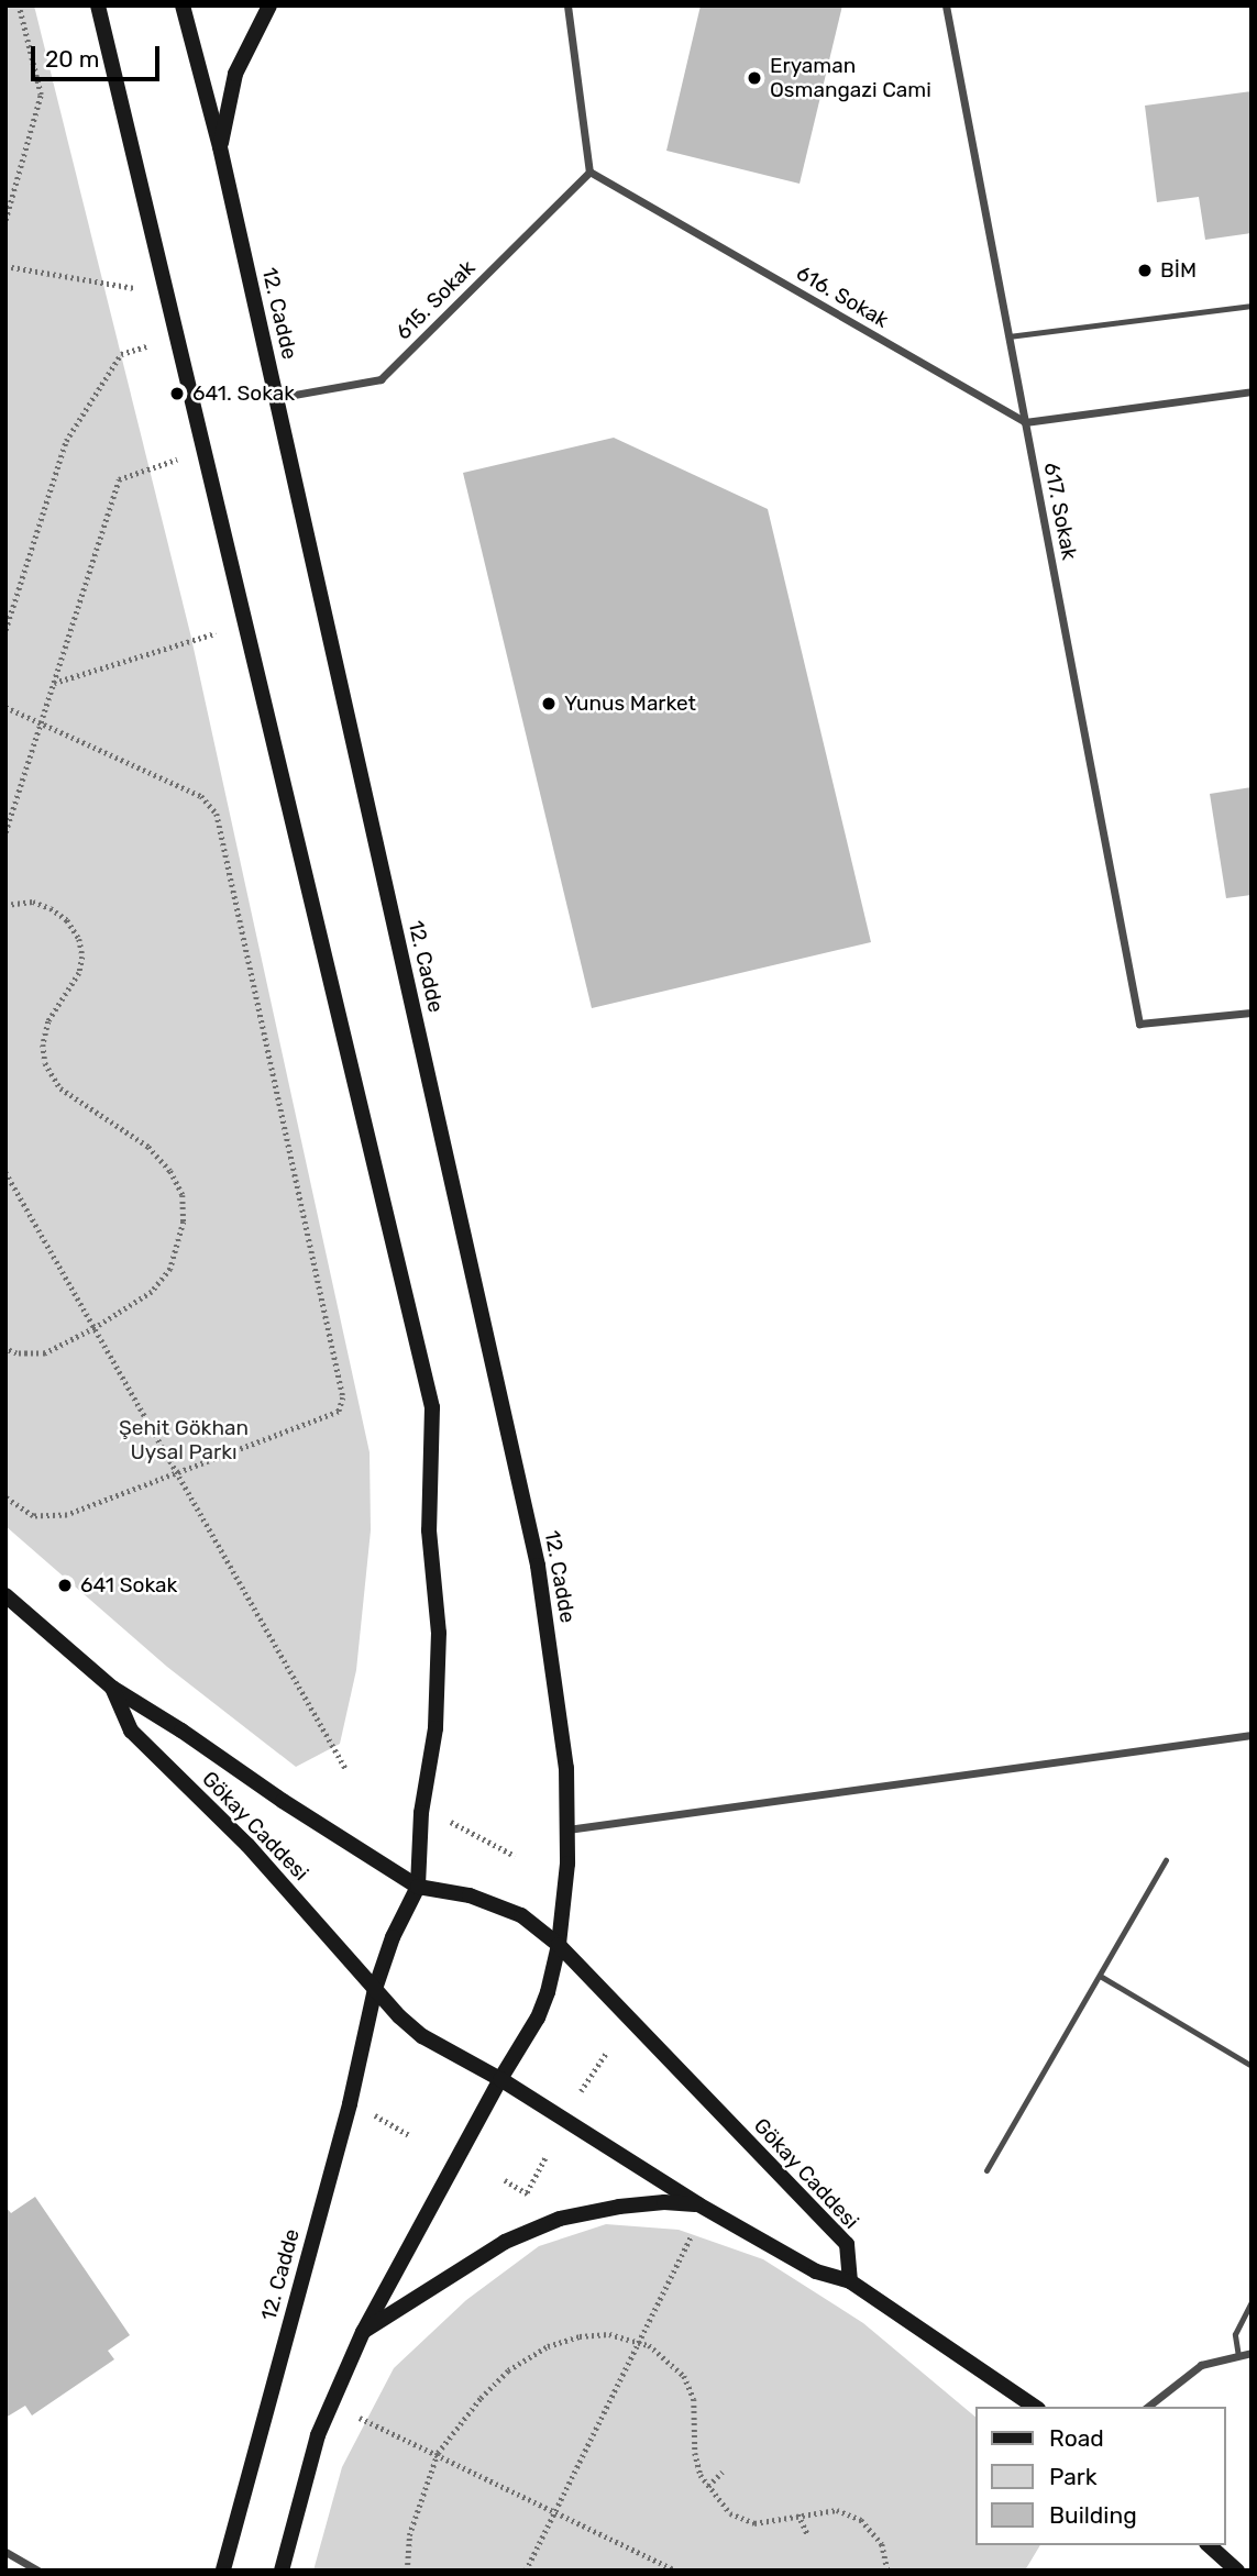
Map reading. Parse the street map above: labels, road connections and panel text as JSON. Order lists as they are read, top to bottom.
{
  "streets": {
    "main road": ["12. Cadde", "Gökay Caddesi"],
    "street": ["616. Sokak", "615. Sokak", "617. Sokak"]
  },
  "crossings": [
    ["616. Sokak", "615. Sokak"],
    ["616. Sokak", "617. Sokak"],
    ["615. Sokak", "12. Cadde"],
    ["12. Cadde", "Gökay Caddesi"]
  ],
  "parks": ["Şehit Gökhan Uysal Parkı"],
  "places": [
    "Eryaman Osmangazi Cami",
    "BİM",
    "641. Sokak",
    "Yunus Market",
    "641 Sokak"
  ],
  "legend": ["Road", "Park", "Building"],
  "scale_bar": "20 m"
}
